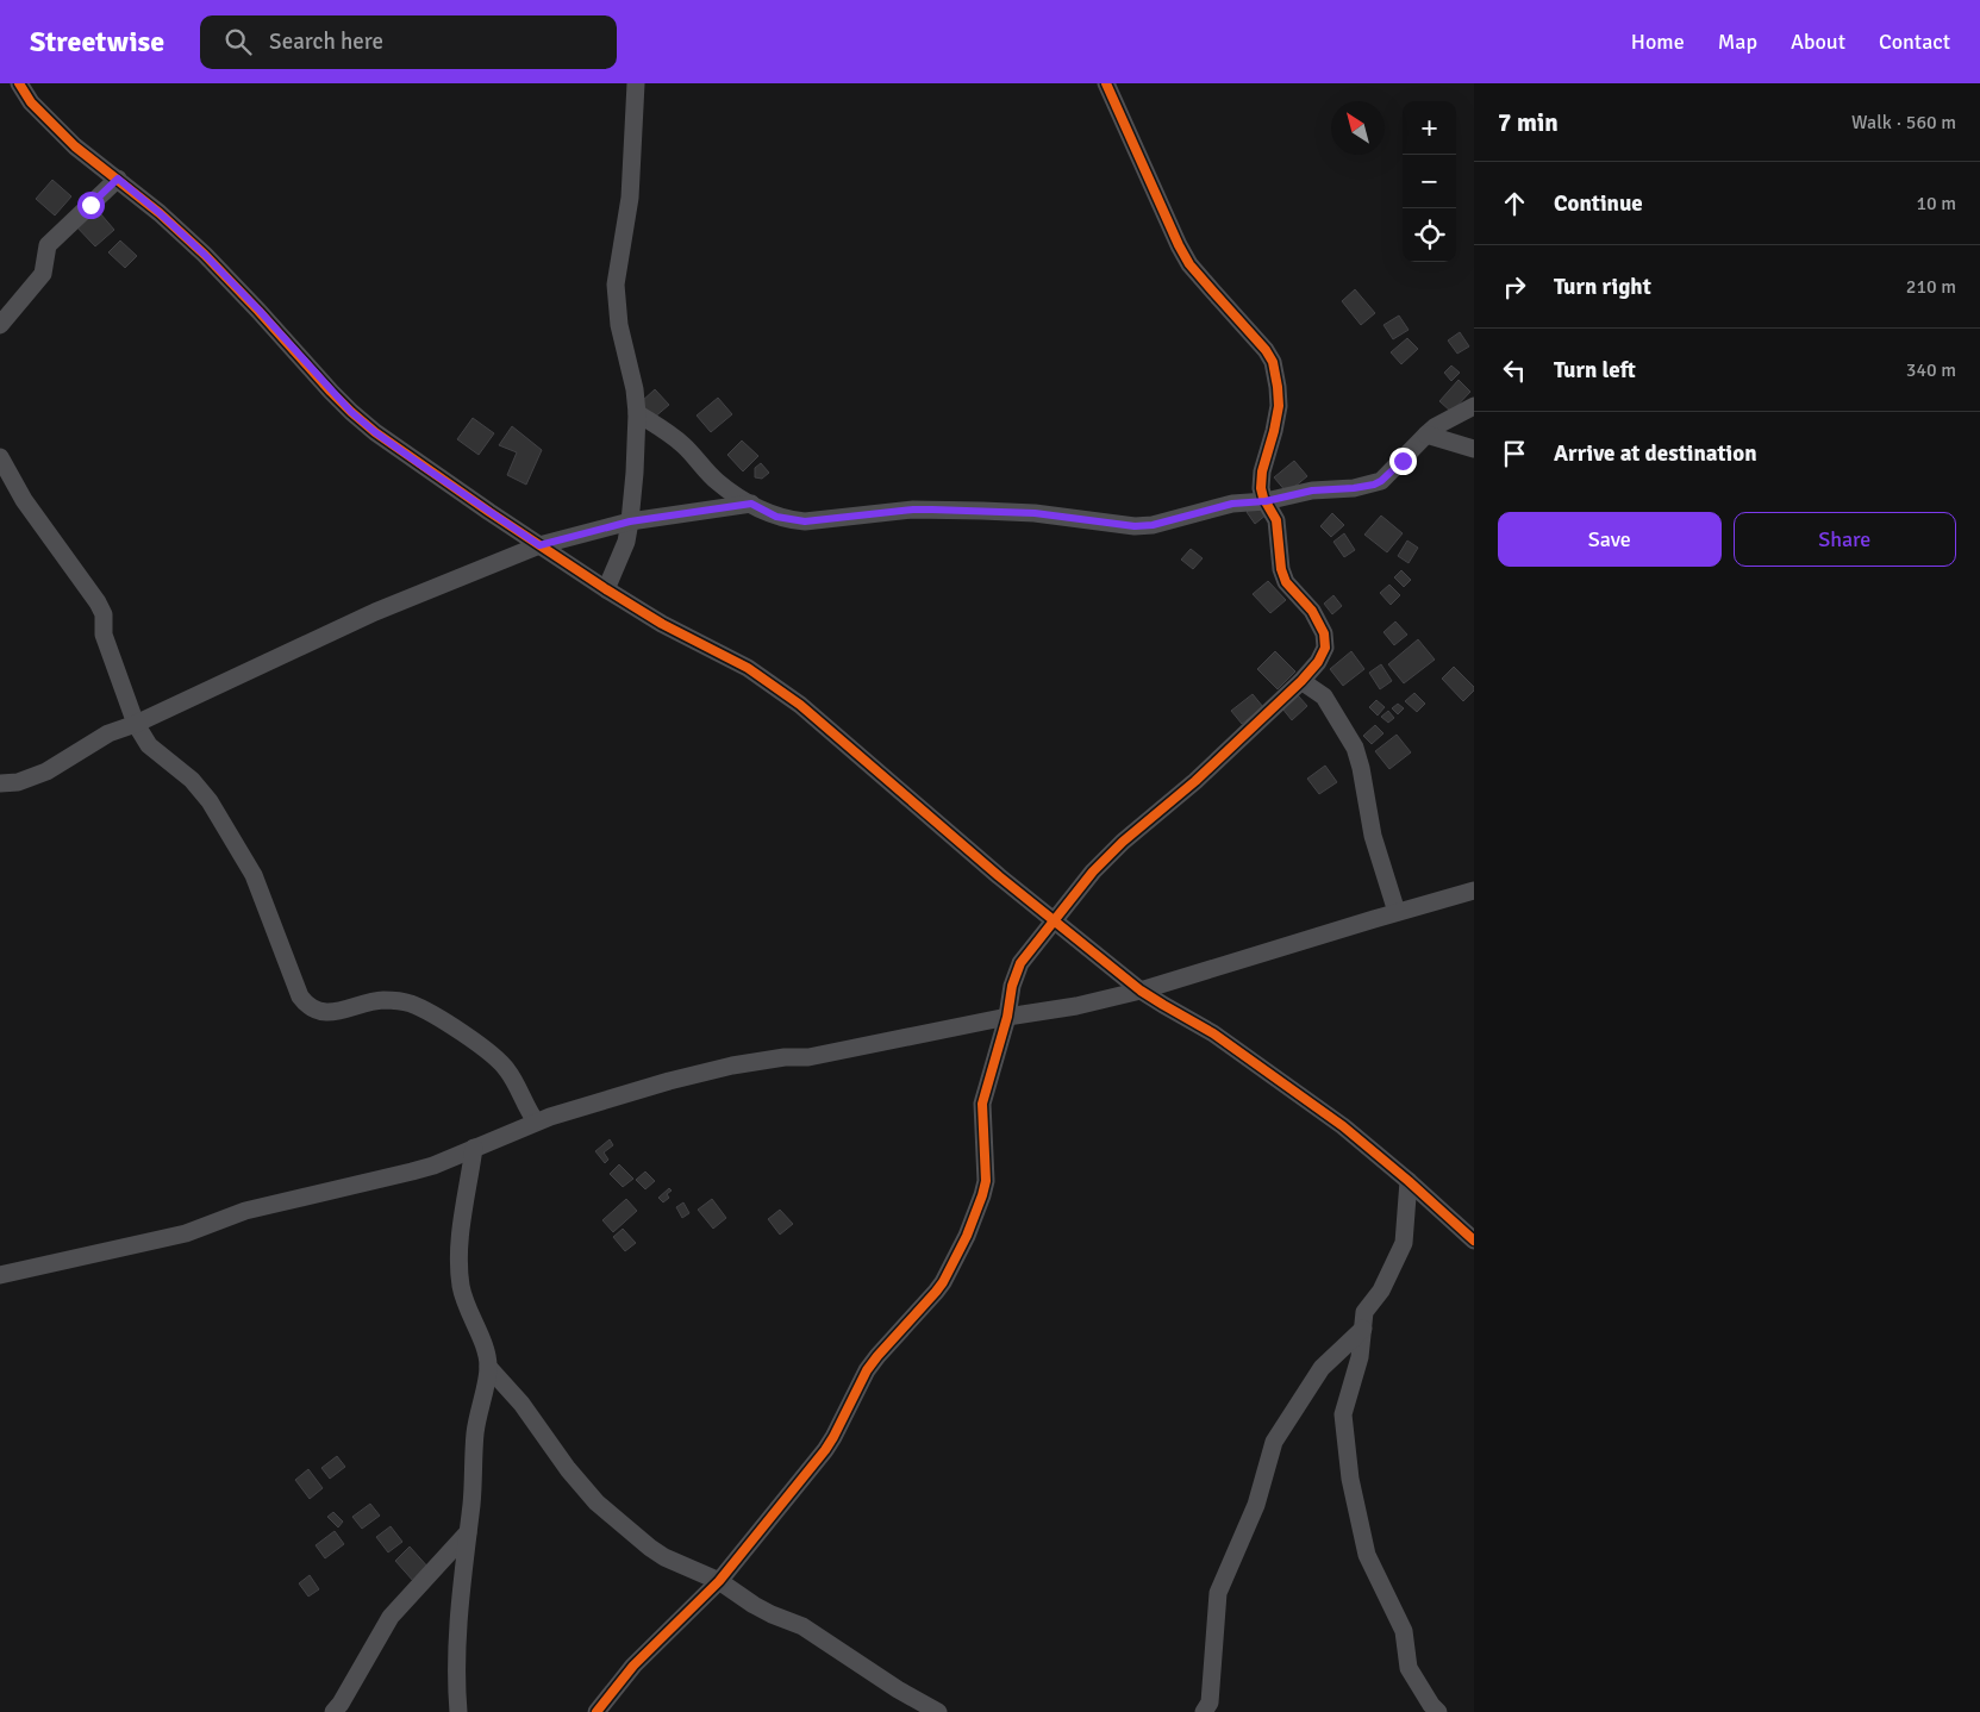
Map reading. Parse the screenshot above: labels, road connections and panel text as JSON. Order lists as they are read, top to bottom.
{
  "north": "top left",
  "page": {
    "header": "Streetwise",
    "search": "Search here",
    "nav": [
      "Home",
      "Map",
      "About",
      "Contact"
    ],
    "heading": ["7 min", "Walk · 560 m"],
    "map_buttons": ["+", "−"],
    "list": [
      ["Continue", "10 m"],
      ["Turn right", "210 m"],
      ["Turn left", "340 m"],
      "Arrive at destination"
    ],
    "buttons": ["Save", "Share"]
  }
}
